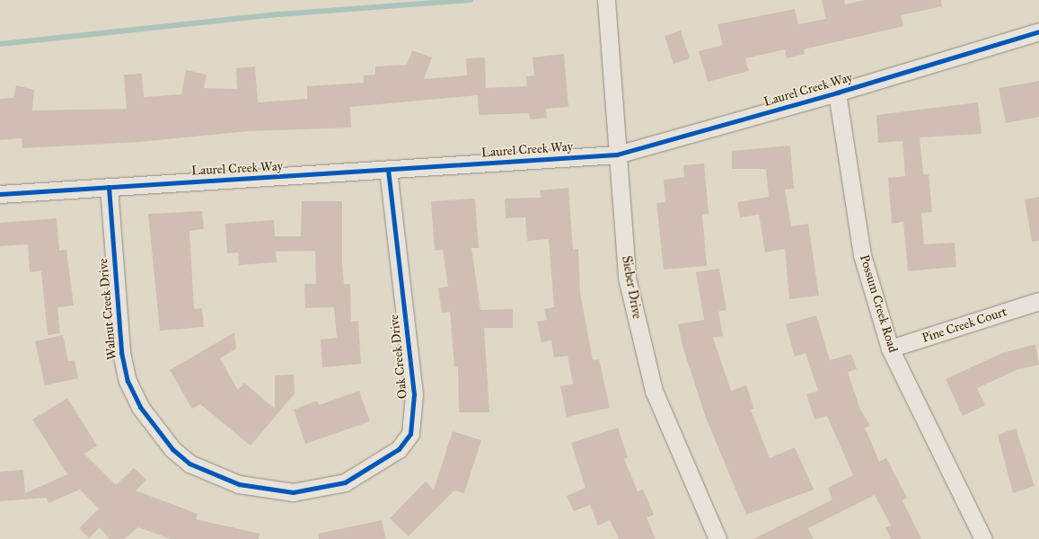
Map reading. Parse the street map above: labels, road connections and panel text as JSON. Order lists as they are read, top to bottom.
{
  "streets": {
    "street": [
      "Laurel Creek Way",
      "Sieber Drive",
      "Possum Creek Road",
      "Walnut Creek Drive",
      "Pine Creek Court",
      "Oak Creek Drive"
    ]
  },
  "crossings": [
    ["Laurel Creek Way", "Sieber Drive"],
    ["Laurel Creek Way", "Possum Creek Road"],
    ["Laurel Creek Way", "Walnut Creek Drive"],
    ["Laurel Creek Way", "Oak Creek Drive"],
    ["Possum Creek Road", "Pine Creek Court"],
    ["Walnut Creek Drive", "Oak Creek Drive"]
  ]
}
